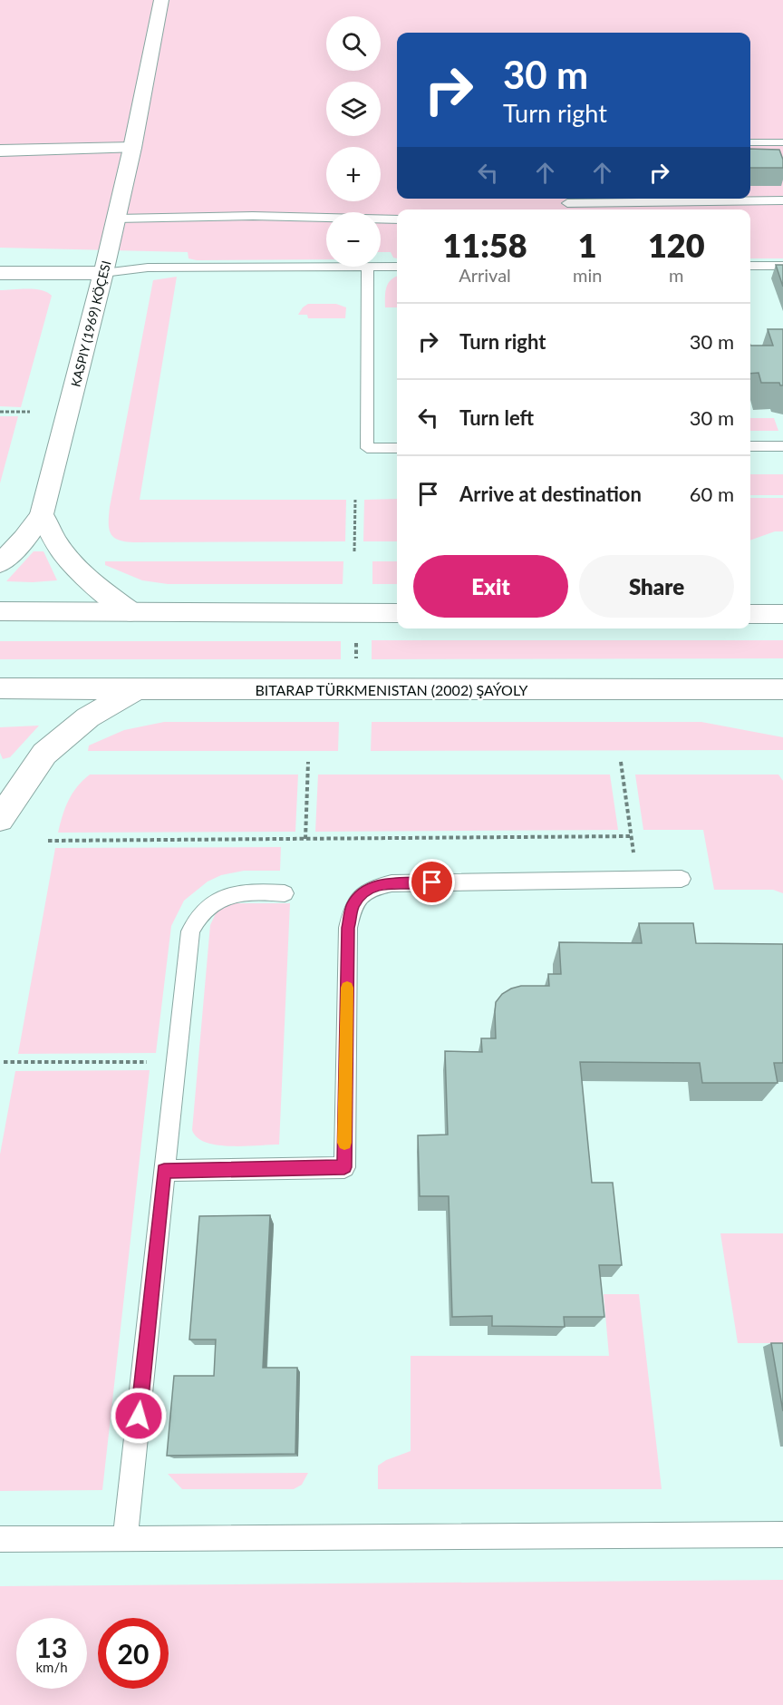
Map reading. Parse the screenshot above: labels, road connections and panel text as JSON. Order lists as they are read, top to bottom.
{
  "streets": {
    "street": ["KASPIY (1969) KÖÇESI", "BITARAP TÜRKMENISTAN (2002) ŞAÝOLY"]
  },
  "page": {
    "map_buttons": ["+", "−"],
    "turn": ["30 m", "Turn right"],
    "eta": [
      "11:58",
      "Arrival",
      "1",
      "min",
      "120",
      "m"
    ],
    "list": [
      {
        "name": "Turn right",
        "value": "30 m"
      },
      {
        "name": "Turn left",
        "value": "30 m"
      },
      {
        "name": "Arrive at destination",
        "value": "60 m"
      }
    ],
    "buttons": ["Exit", "Share"],
    "speed": "13 km/h",
    "limit": "20"
  }
}
